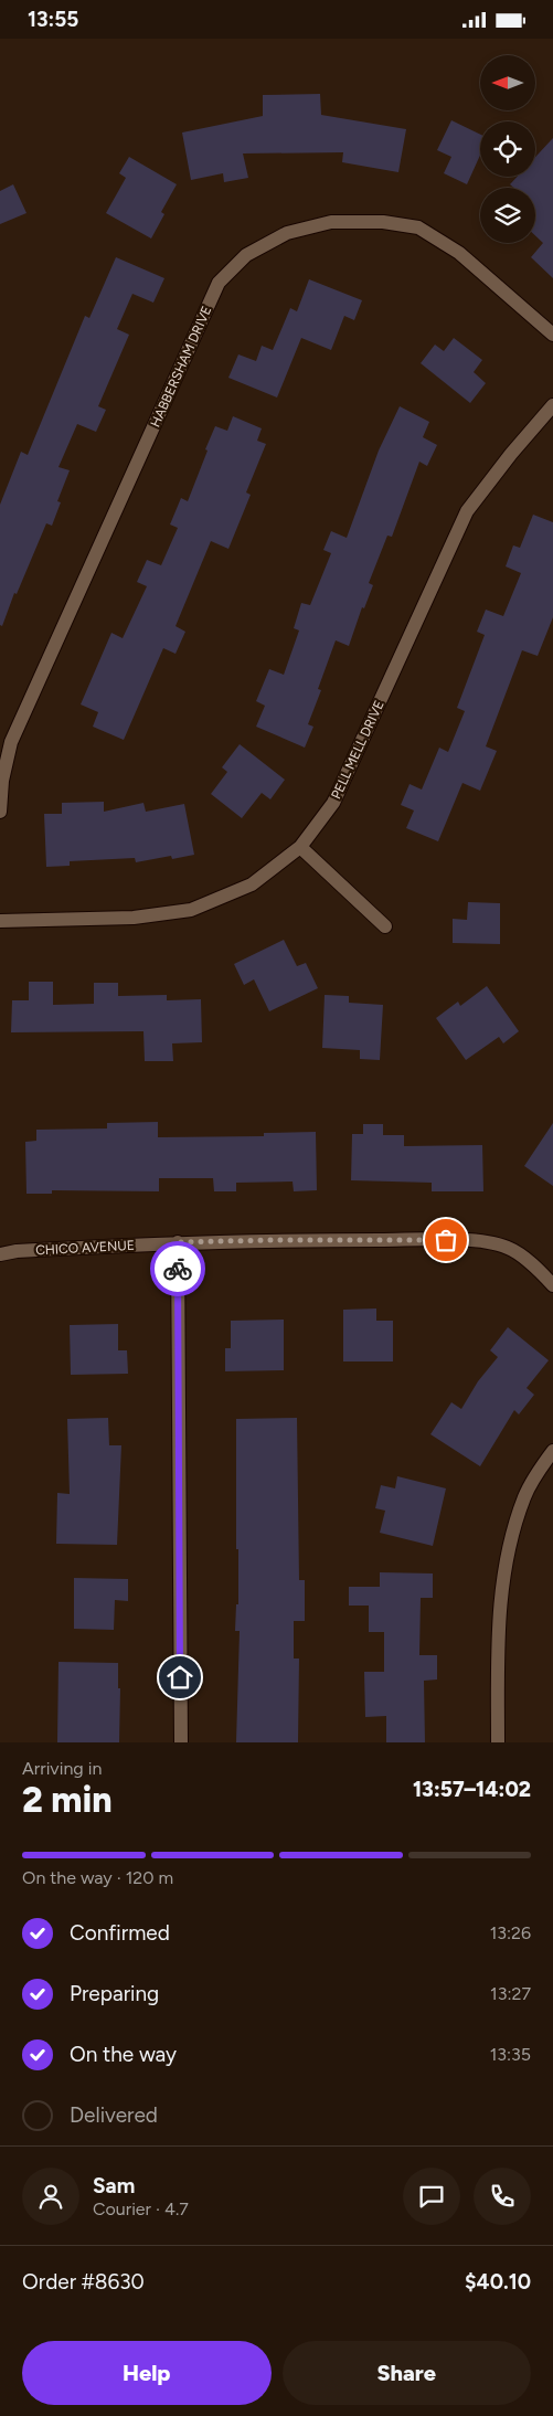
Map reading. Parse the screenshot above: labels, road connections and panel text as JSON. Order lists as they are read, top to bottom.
{
  "streets": {
    "street": ["HABBERSHAM DRIVE", "PELL MELL DRIVE", "CHICO AVENUE"]
  },
  "north": "left",
  "page": {
    "status": "13:55",
    "heading": ["2 min", "Arriving in", "13:57–14:02"],
    "panel": [
      "Sam",
      "Courier · 4.7",
      "Order #8630",
      "$40.10"
    ],
    "bar": "On the way · 120 m",
    "list": [
      ["Confirmed", "13:26"],
      ["Preparing", "13:27"],
      ["On the way", "13:35"],
      "Delivered"
    ],
    "buttons": ["Help", "Share"]
  }
}
